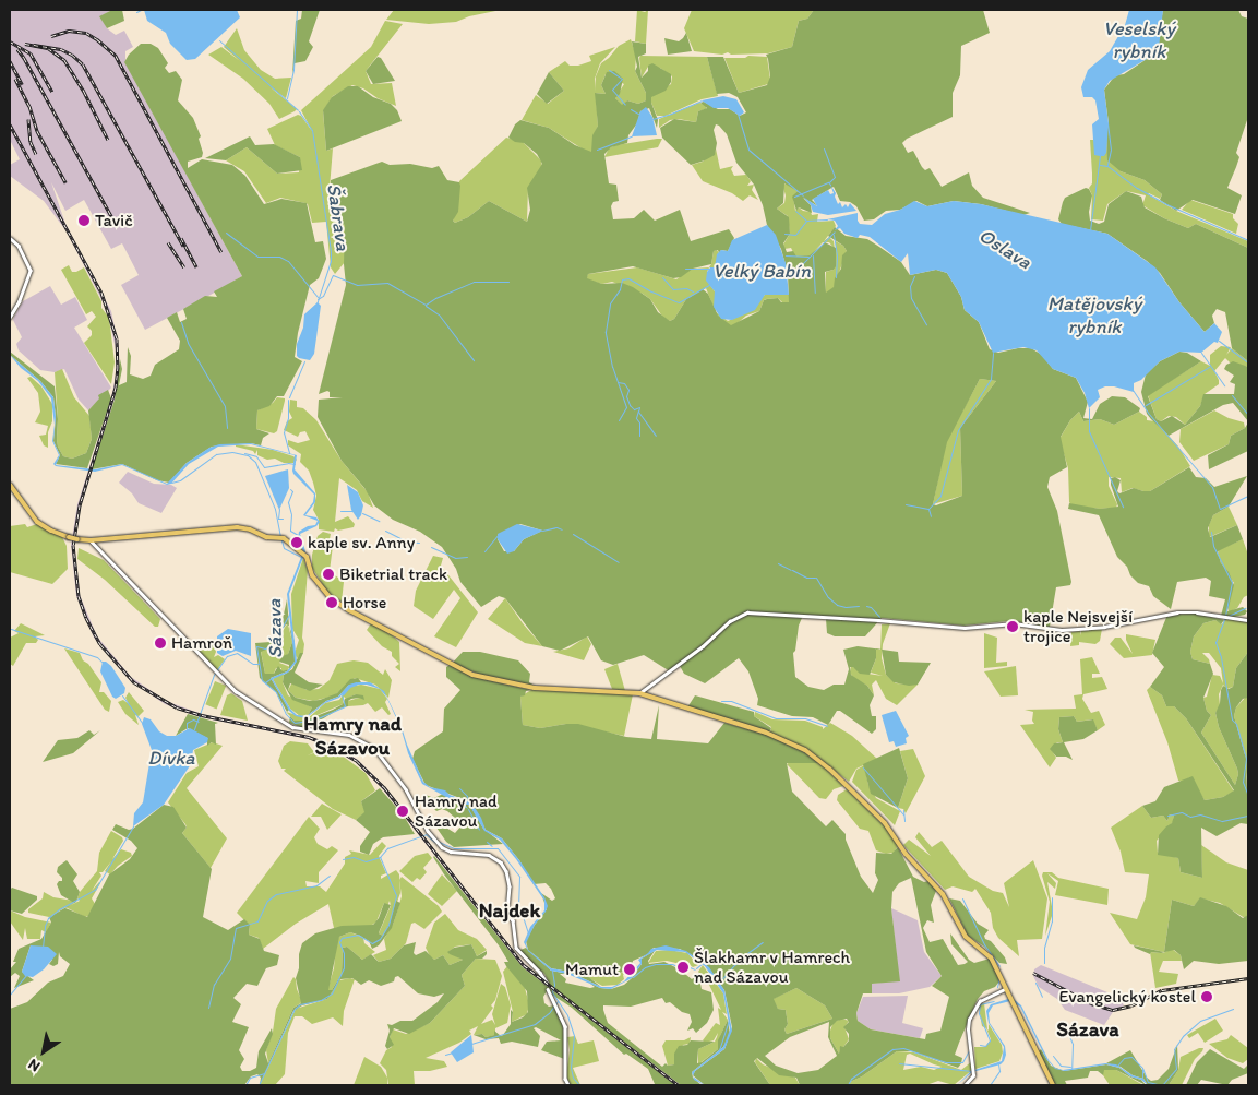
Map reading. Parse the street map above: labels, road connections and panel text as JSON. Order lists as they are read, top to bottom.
{
  "districts": ["Hamry nad Sázavou", "Najdek", "Sázava"],
  "water": [
    "Veselský rybník",
    "Šabrava",
    "Oslava",
    "Velký Babín",
    "Matějovský rybník",
    "Sázava",
    "Dívka"
  ],
  "places": [
    "Tavič",
    "kaple sv. Anny",
    "Biketrial track",
    "Horse",
    "kaple Nejsvejší trojice",
    "Hamroň",
    "Hamry nad Sázavou",
    "Šlakhamr v Hamrech nad Sázavou",
    "Mamut",
    "Evangelický kostel"
  ],
  "north": "bottom left"
}
